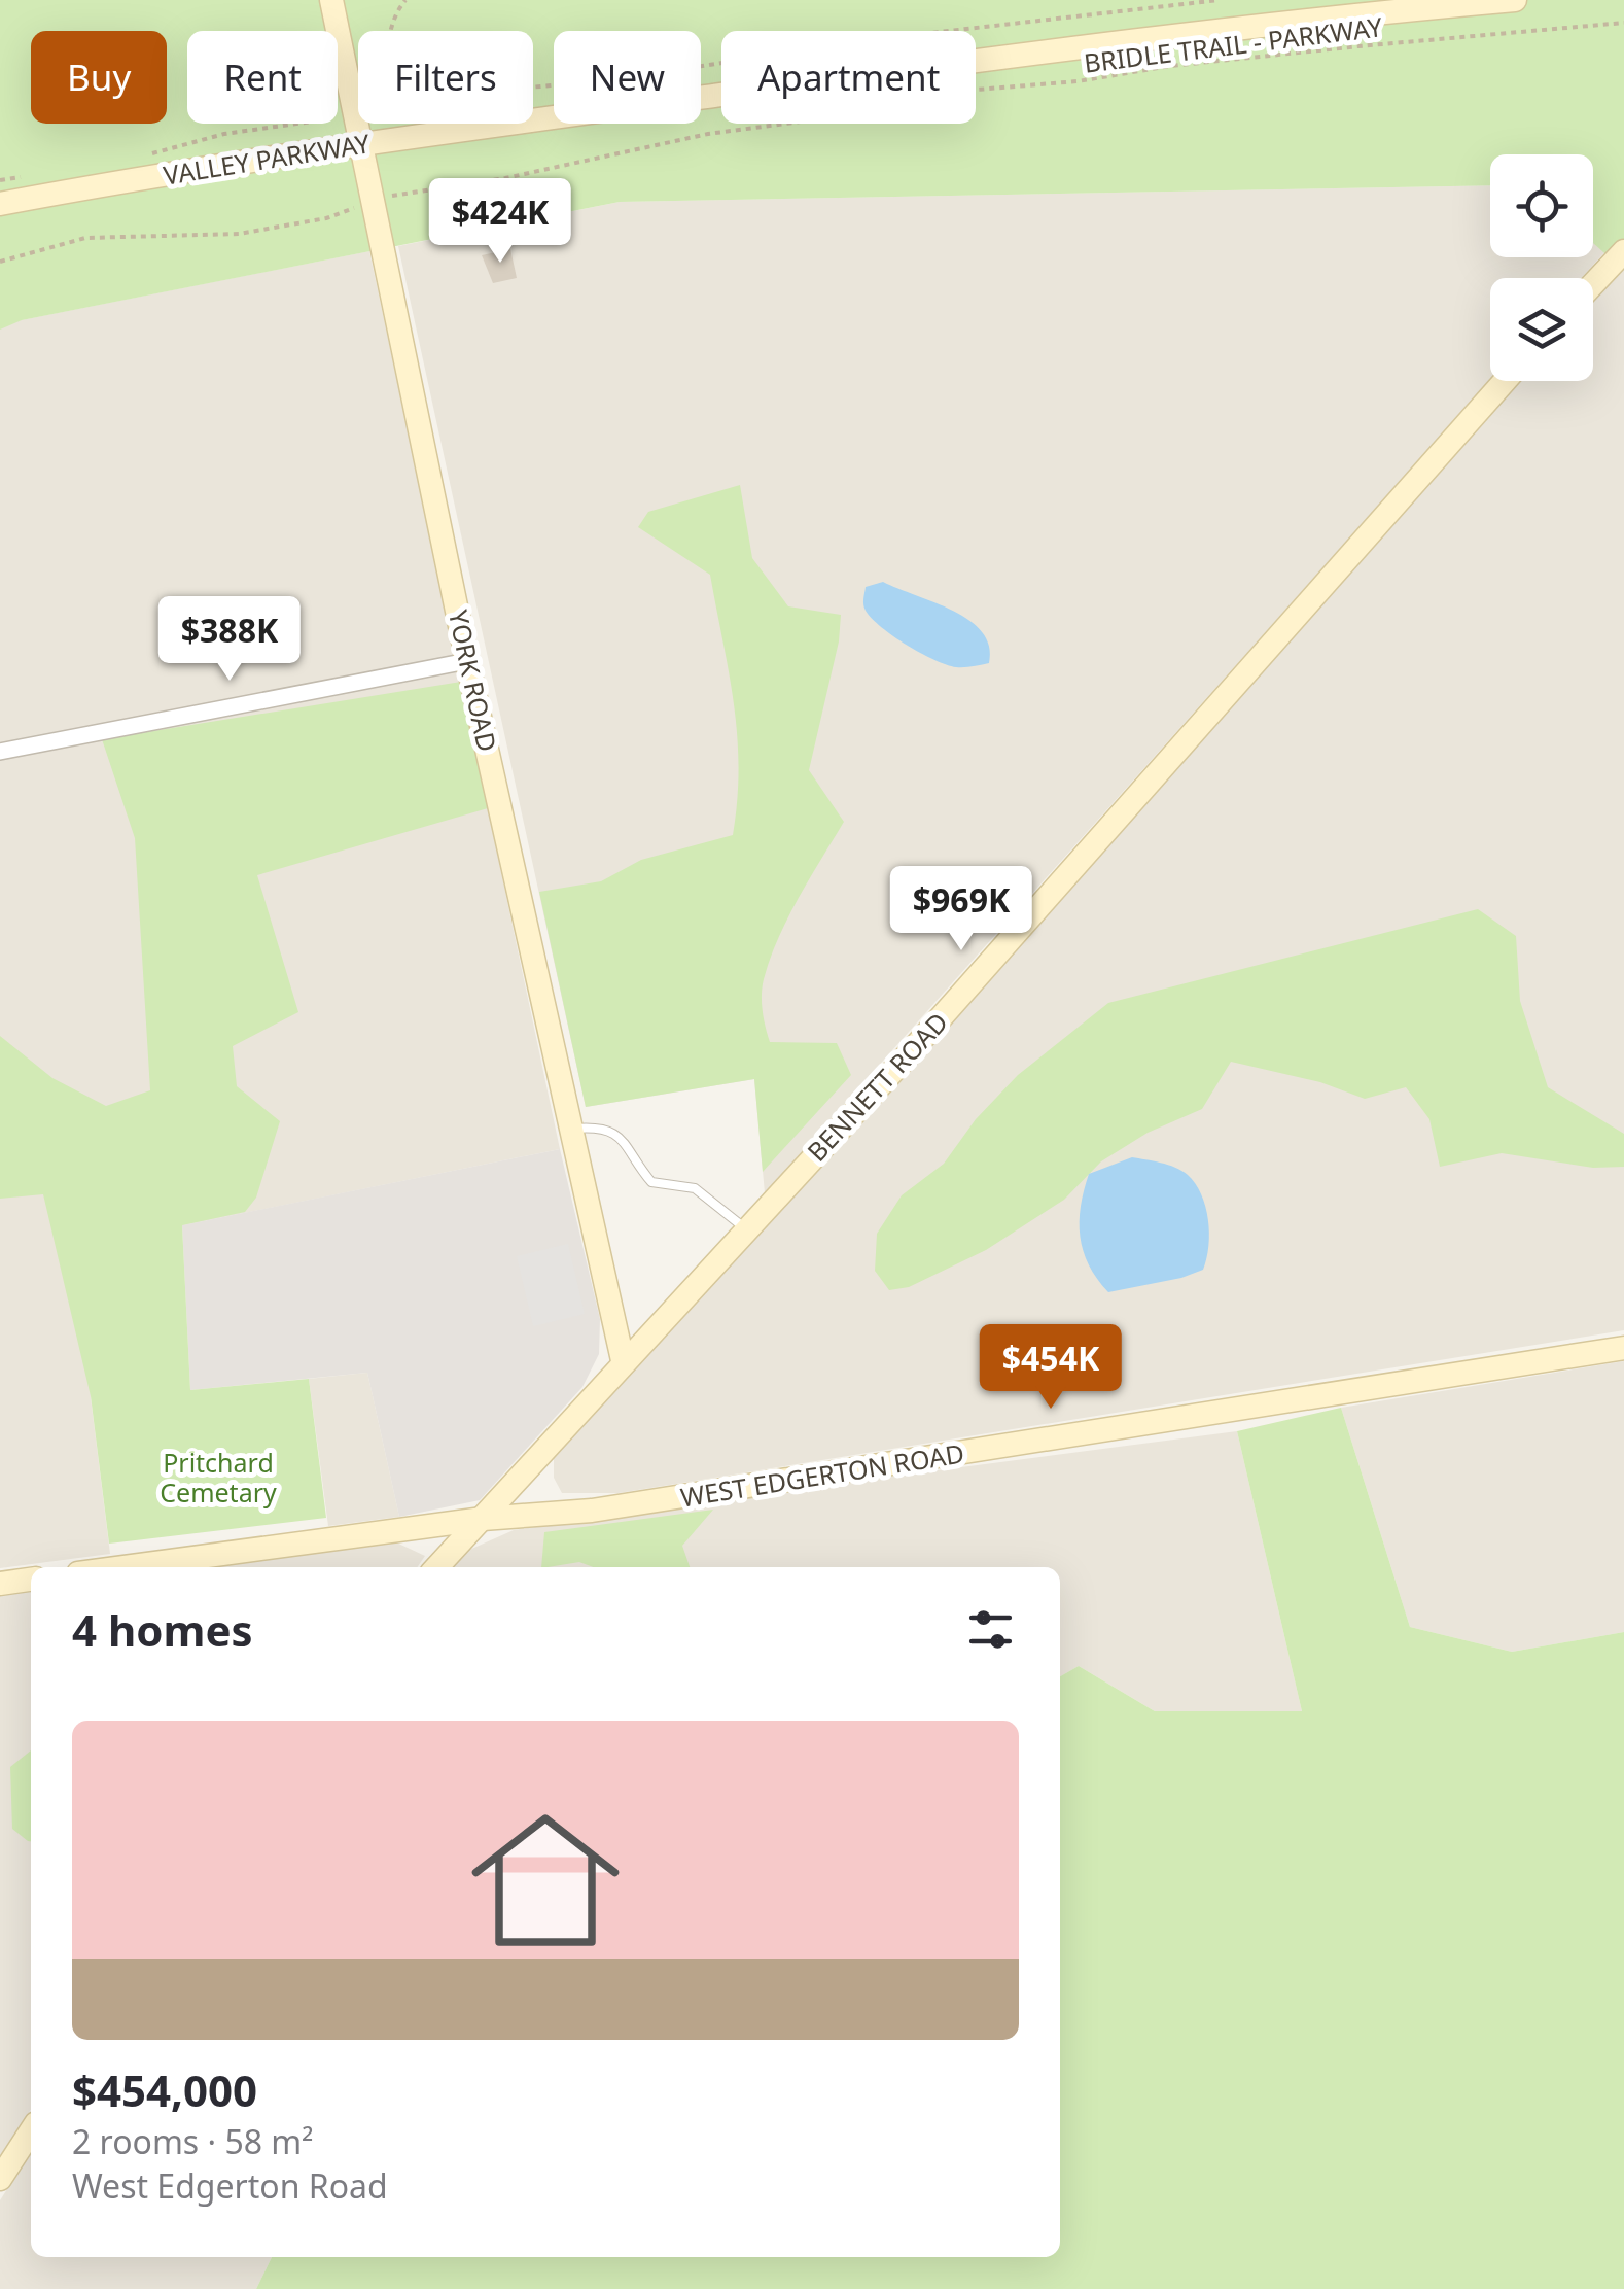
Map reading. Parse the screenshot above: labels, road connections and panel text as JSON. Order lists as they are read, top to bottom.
{
  "streets": {
    "street": [
      "VALLEY PARKWAY",
      "YORK ROAD",
      "BENNETT ROAD",
      "WEST EDGERTON ROAD"
    ],
    "path": ["BRIDLE TRAIL - PARKWAY"]
  },
  "crossings": [
    ["BRIDLE TRAIL - PARKWAY", "YORK ROAD"],
    ["VALLEY PARKWAY", "YORK ROAD"],
    ["YORK ROAD", "BENNETT ROAD"],
    ["BENNETT ROAD", "WEST EDGERTON ROAD"]
  ],
  "parks": ["Pritchard Cemetary"],
  "page": {
    "chip": [
      "Buy",
      "Rent",
      "Filters",
      "New",
      "Apartment"
    ],
    "price": [
      "$424K",
      "$388K",
      "$969K",
      "$454K"
    ],
    "heading": "4 homes",
    "list": [
      {
        "name": "$454,000",
        "note": "2 rooms · 58 m² · West Edgerton Road"
      }
    ]
  }
}
